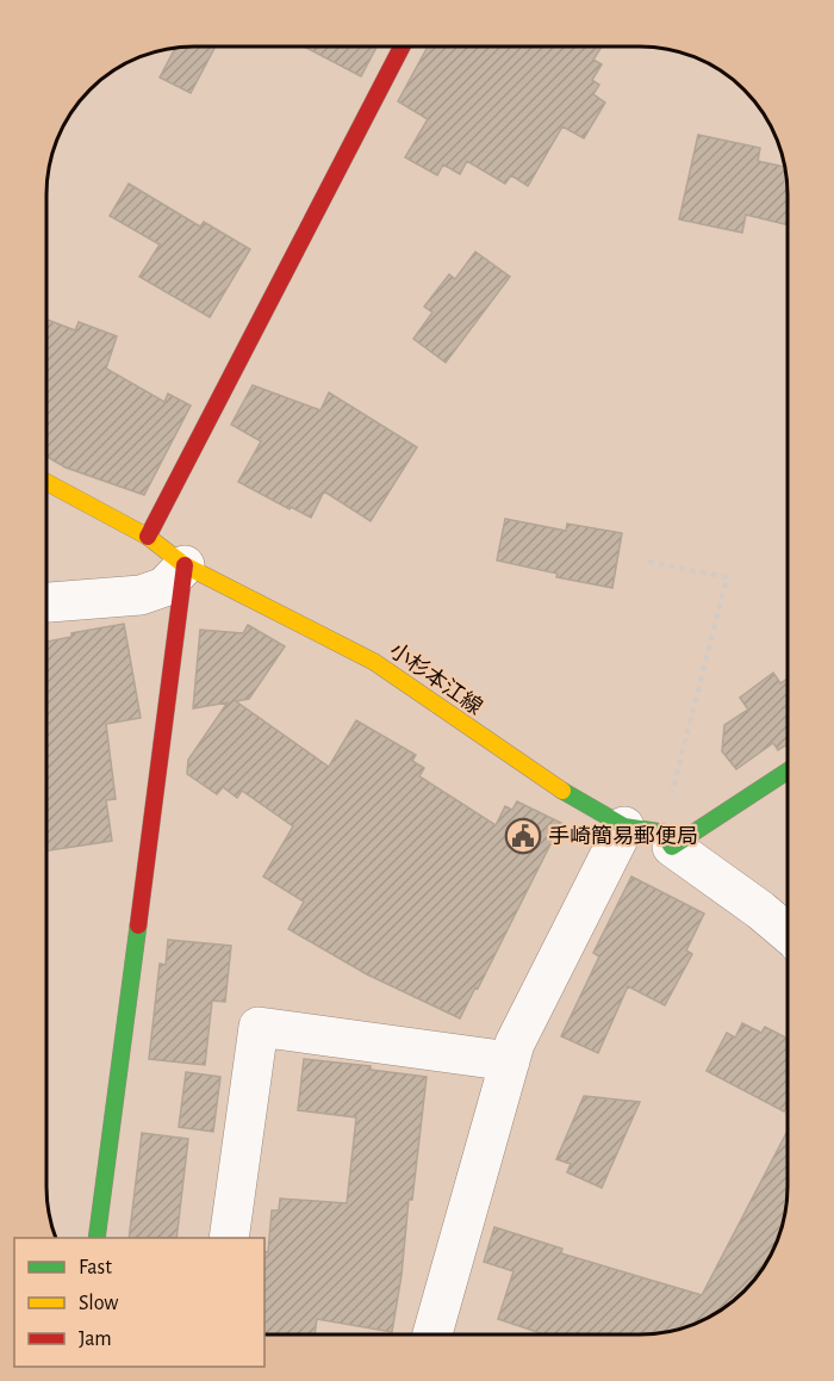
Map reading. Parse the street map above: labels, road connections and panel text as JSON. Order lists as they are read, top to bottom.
{
  "streets": {
    "street": ["小杉本江線"]
  },
  "places": {
    "public building": ["手崎簡易郵便局"]
  },
  "legend": ["Fast", "Slow", "Jam"]
}
